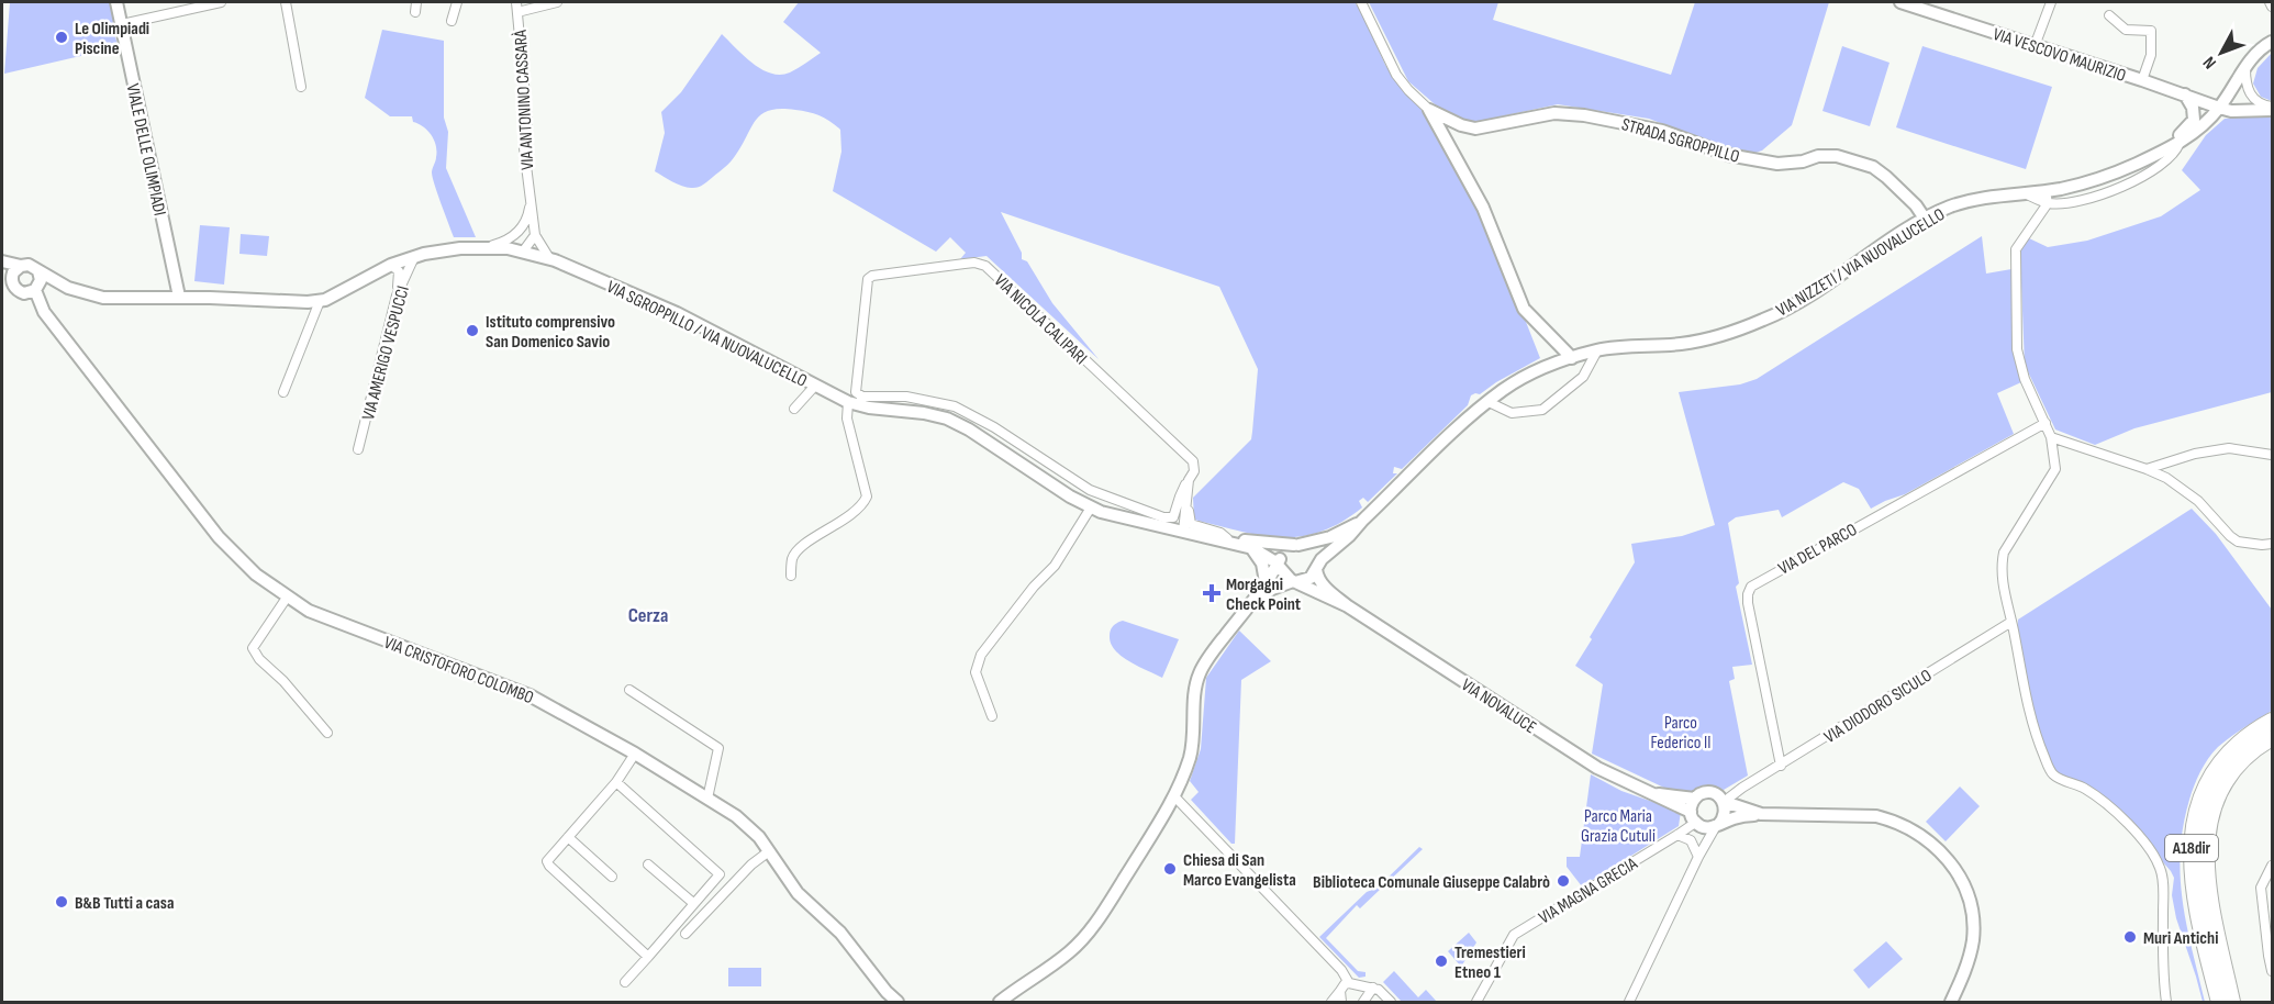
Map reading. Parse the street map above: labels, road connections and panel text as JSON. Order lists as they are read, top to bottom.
{
  "streets": {
    "highway": ["A18dir"],
    "main road": [
      "VIA VESCOVO MAURIZIO",
      "STRADA SGROPPILLO",
      "VIALE DELLE OLIMPIADI",
      "VIA NIZZETI / VIA NUOVALUCELLO",
      "VIA SGROPPILLO / VIA NUOVALUCELLO",
      "VIA CRISTOFORO COLOMBO",
      "VIA NOVALUCE"
    ],
    "street": [
      "VIA ANTONINO CASSARÀ",
      "VIA NICOLA CALIPARI",
      "VIA AMERIGO VESPUCCI",
      "VIA DEL PARCO",
      "VIA DIODORO SICULO",
      "VIA MAGNA GRECIA"
    ]
  },
  "crossings": [
    ["STRADA SGROPPILLO", "VIA NIZZETI / VIA NUOVALUCELLO"],
    ["VIALE DELLE OLIMPIADI", "VIA SGROPPILLO / VIA NUOVALUCELLO"],
    ["VIA NICOLA CALIPARI", "VIA SGROPPILLO / VIA NUOVALUCELLO"],
    ["VIA SGROPPILLO / VIA NUOVALUCELLO", "VIA AMERIGO VESPUCCI"],
    ["VIA DEL PARCO", "VIA DIODORO SICULO"],
    ["VIA DIODORO SICULO", "VIA MAGNA GRECIA"]
  ],
  "districts": ["Cerza"],
  "parks": ["Parco Federico II", "Parco Maria Grazia Cutuli"],
  "places": {
    "other": [
      "Le Olimpiadi Piscine",
      "Istituto comprensivo San Domenico Savio",
      "Chiesa di San Marco Evangelista",
      "Biblioteca Comunale Giuseppe Calabrò",
      "B&B Tutti a casa",
      "Muri Antichi",
      "Tremestieri Etneo 1"
    ],
    "health": ["Morgagni Check Point"]
  },
  "north": "bottom left"
}
